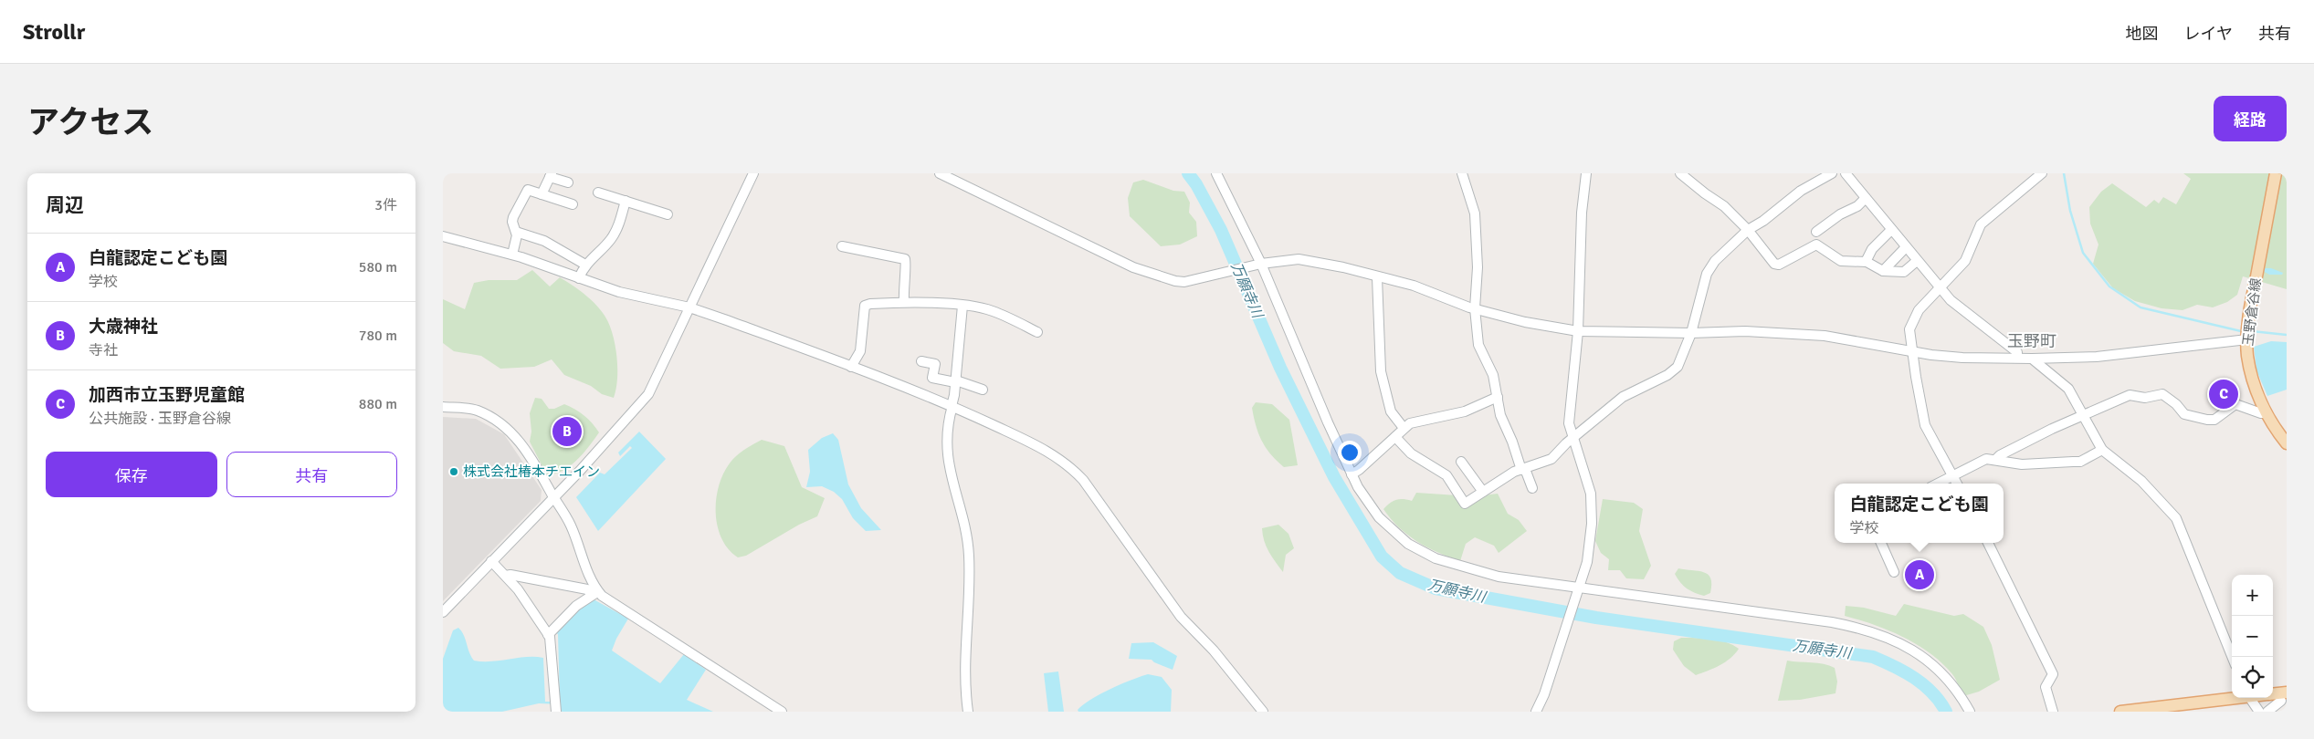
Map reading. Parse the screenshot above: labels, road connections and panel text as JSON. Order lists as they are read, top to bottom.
{
  "streets": {
    "main road": ["玉野倉谷線"]
  },
  "districts": ["玉野町"],
  "water": ["万願寺川"],
  "places": ["株式会社椿本チエイン"],
  "page": {
    "header": "Strollr",
    "nav": ["地図", "レイヤ", "共有"],
    "title": "アクセス",
    "buttons": [
      "経路",
      ["保存", "共有"]
    ],
    "heading": ["周辺", "3件"],
    "list": [
      {
        "mark": "A",
        "name": "白龍認定こども園",
        "note": "学校",
        "value": "580 m"
      },
      {
        "mark": "B",
        "name": "大歳神社",
        "note": "寺社",
        "value": "780 m"
      },
      {
        "mark": "C",
        "name": "加西市立玉野児童館",
        "note": "公共施設 · 玉野倉谷線",
        "value": "880 m"
      }
    ],
    "pins": ["C", "B", "A"],
    "popup": ["白龍認定こども園", "学校"],
    "map_buttons": ["+", "−"]
  }
}
